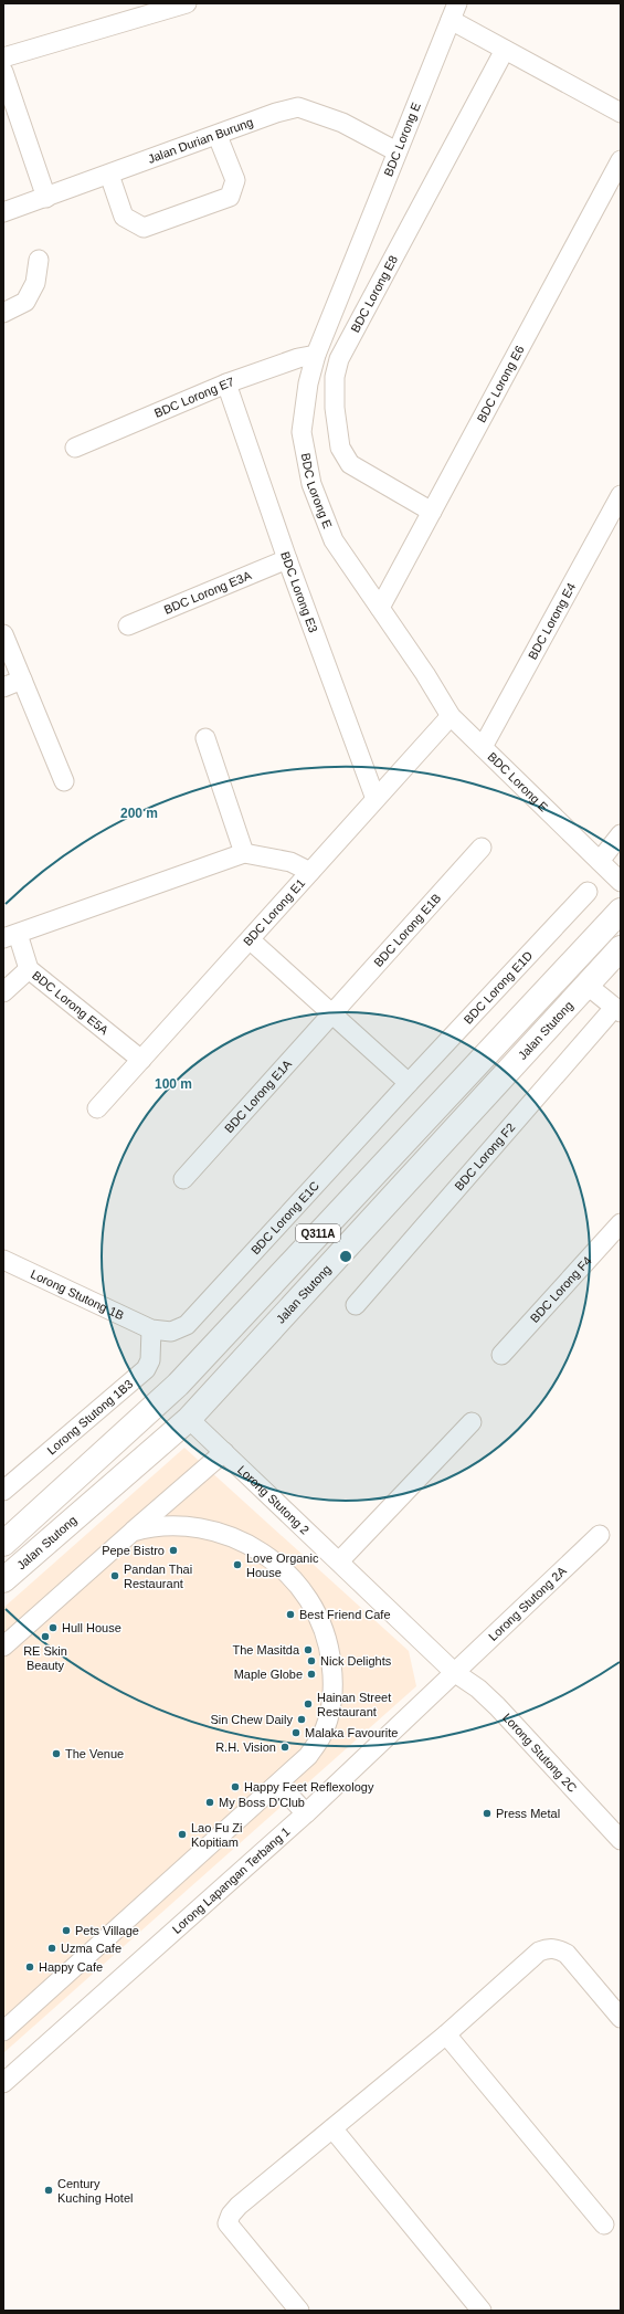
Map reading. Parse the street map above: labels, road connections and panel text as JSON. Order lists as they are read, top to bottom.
{
  "streets": {
    "main road": ["Jalan Stutong", "Q311A"],
    "street": [
      "BDC Lorong E",
      "Jalan Durian Burung",
      "BDC Lorong E8",
      "BDC Lorong E6",
      "BDC Lorong E7",
      "BDC Lorong E3A",
      "BDC Lorong E3",
      "BDC Lorong E4",
      "BDC Lorong E1",
      "BDC Lorong E1B",
      "BDC Lorong E1D",
      "BDC Lorong E5A",
      "BDC Lorong E1A",
      "BDC Lorong F2",
      "BDC Lorong E1C",
      "BDC Lorong F4",
      "Lorong Stutong 1B",
      "Lorong Stutong 1B3",
      "Lorong Stutong 2",
      "Lorong Stutong 2A",
      "Lorong Stutong 2C",
      "Lorong Lapangan Terbang 1"
    ]
  },
  "crossings": [
    ["BDC Lorong E", "Jalan Durian Burung"],
    ["BDC Lorong E", "BDC Lorong E6"],
    ["BDC Lorong E", "BDC Lorong E7"],
    ["BDC Lorong E", "BDC Lorong E4"],
    ["BDC Lorong E", "BDC Lorong E1"],
    ["BDC Lorong E8", "BDC Lorong E6"],
    ["BDC Lorong E7", "BDC Lorong E3"],
    ["BDC Lorong E3A", "BDC Lorong E3"],
    ["BDC Lorong E3", "BDC Lorong E1"],
    ["BDC Lorong E1", "BDC Lorong E5A"],
    ["BDC Lorong E1B", "BDC Lorong E1A"],
    ["BDC Lorong E1D", "BDC Lorong E1C"],
    ["Jalan Stutong", "Lorong Stutong 2"],
    ["BDC Lorong E1C", "Lorong Stutong 1B"],
    ["BDC Lorong E1C", "Lorong Stutong 1B3"],
    ["Lorong Stutong 1B", "Lorong Stutong 1B3"],
    ["Lorong Stutong 2", "Lorong Stutong 2A"],
    ["Lorong Stutong 2", "Lorong Stutong 2C"],
    ["Lorong Stutong 2", "Lorong Lapangan Terbang 1"],
    ["Lorong Stutong 2A", "Lorong Stutong 2C"],
    ["Lorong Stutong 2A", "Lorong Lapangan Terbang 1"],
    ["Lorong Stutong 2C", "Lorong Lapangan Terbang 1"]
  ],
  "places": [
    "Pepe Bistro",
    "Love Organic House",
    "Pandan Thai Restaurant",
    "Best Friend Cafe",
    "Hull House",
    "RE Skin Beauty",
    "The Masitda",
    "Nick Delights",
    "Maple Globe",
    "Hainan Street Restaurant",
    "Sin Chew Daily",
    "Malaka Favourite",
    "R.H. Vision",
    "The Venue",
    "Happy Feet Reflexology",
    "My Boss D'Club",
    "Press Metal",
    "Lao Fu Zi Kopitiam",
    "Pets Village",
    "Uzma Cafe",
    "Happy Cafe",
    "Century Kuching Hotel"
  ],
  "rings": ["200 m", "100 m"]
}
